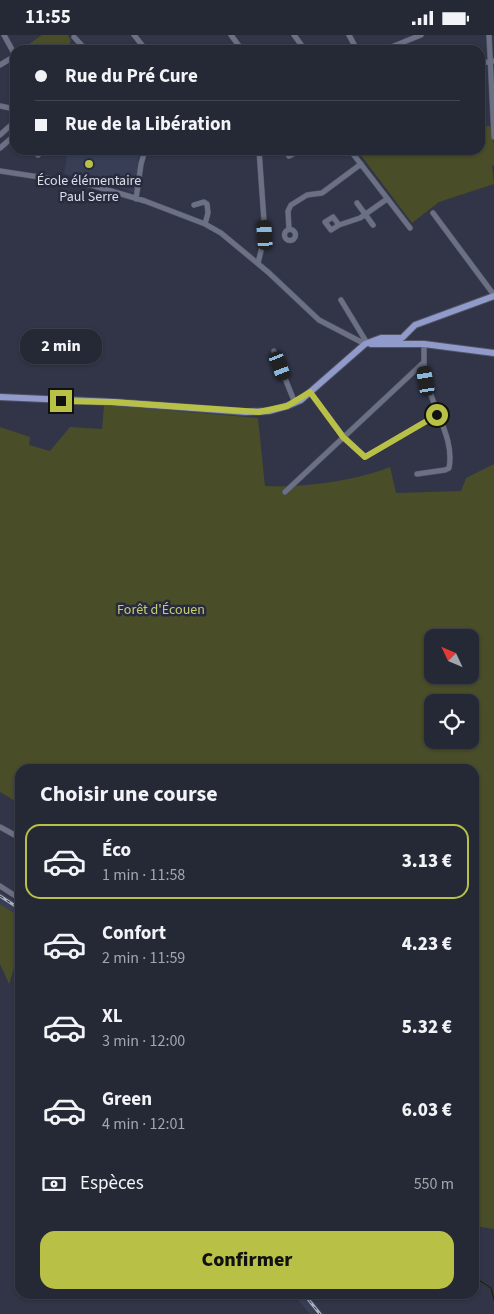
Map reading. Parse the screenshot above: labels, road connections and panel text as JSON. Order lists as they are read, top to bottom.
{
  "parks": ["Forêt d'Écouen"],
  "places": ["École élémentaire Paul Serre"],
  "north": "top left",
  "page": {
    "status": "11:55",
    "banner": ["Rue du Pré Cure", "Rue de la Libération"],
    "bubble": "2 min",
    "heading": "Choisir une course",
    "list": [
      {
        "name": "Éco",
        "note": "1 min · 11:58",
        "value": "3.13 €"
      },
      {
        "name": "Confort",
        "note": "2 min · 11:59",
        "value": "4.23 €"
      },
      {
        "name": "XL",
        "note": "3 min · 12:00",
        "value": "5.32 €"
      },
      {
        "name": "Green",
        "note": "4 min · 12:01",
        "value": "6.03 €"
      }
    ],
    "pay": ["Espèces", "550 m"],
    "buttons": "Confirmer"
  }
}
